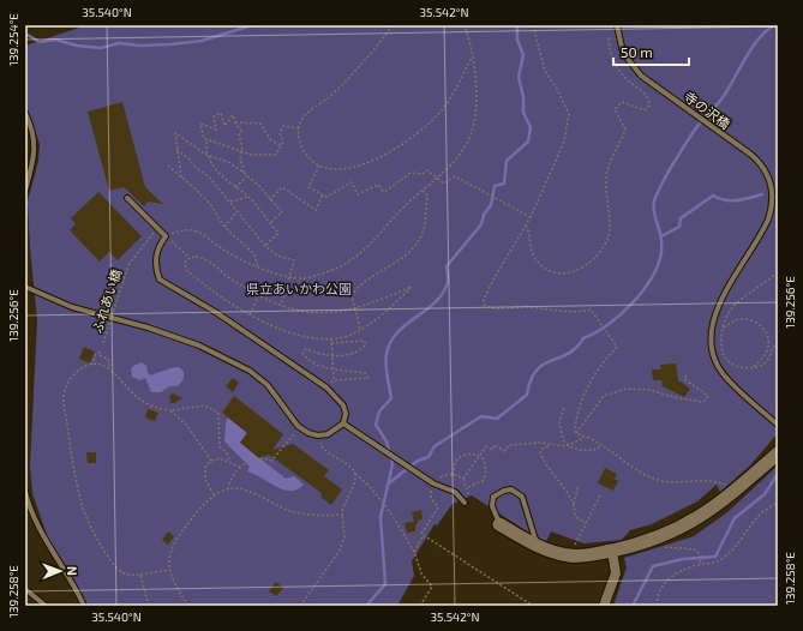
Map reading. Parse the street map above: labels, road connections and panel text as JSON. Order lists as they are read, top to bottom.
{
  "streets": {
    "lane": ["寺の沢橋"],
    "path": ["ふれあい橋"]
  },
  "parks": ["県立あいかわ公園"],
  "scale_bar": "50 m",
  "north": "right",
  "coordinates": [
    "35.540°N",
    "35.542°N",
    "139.254°E",
    "139.256°E",
    "139.258°E"
  ]
}
